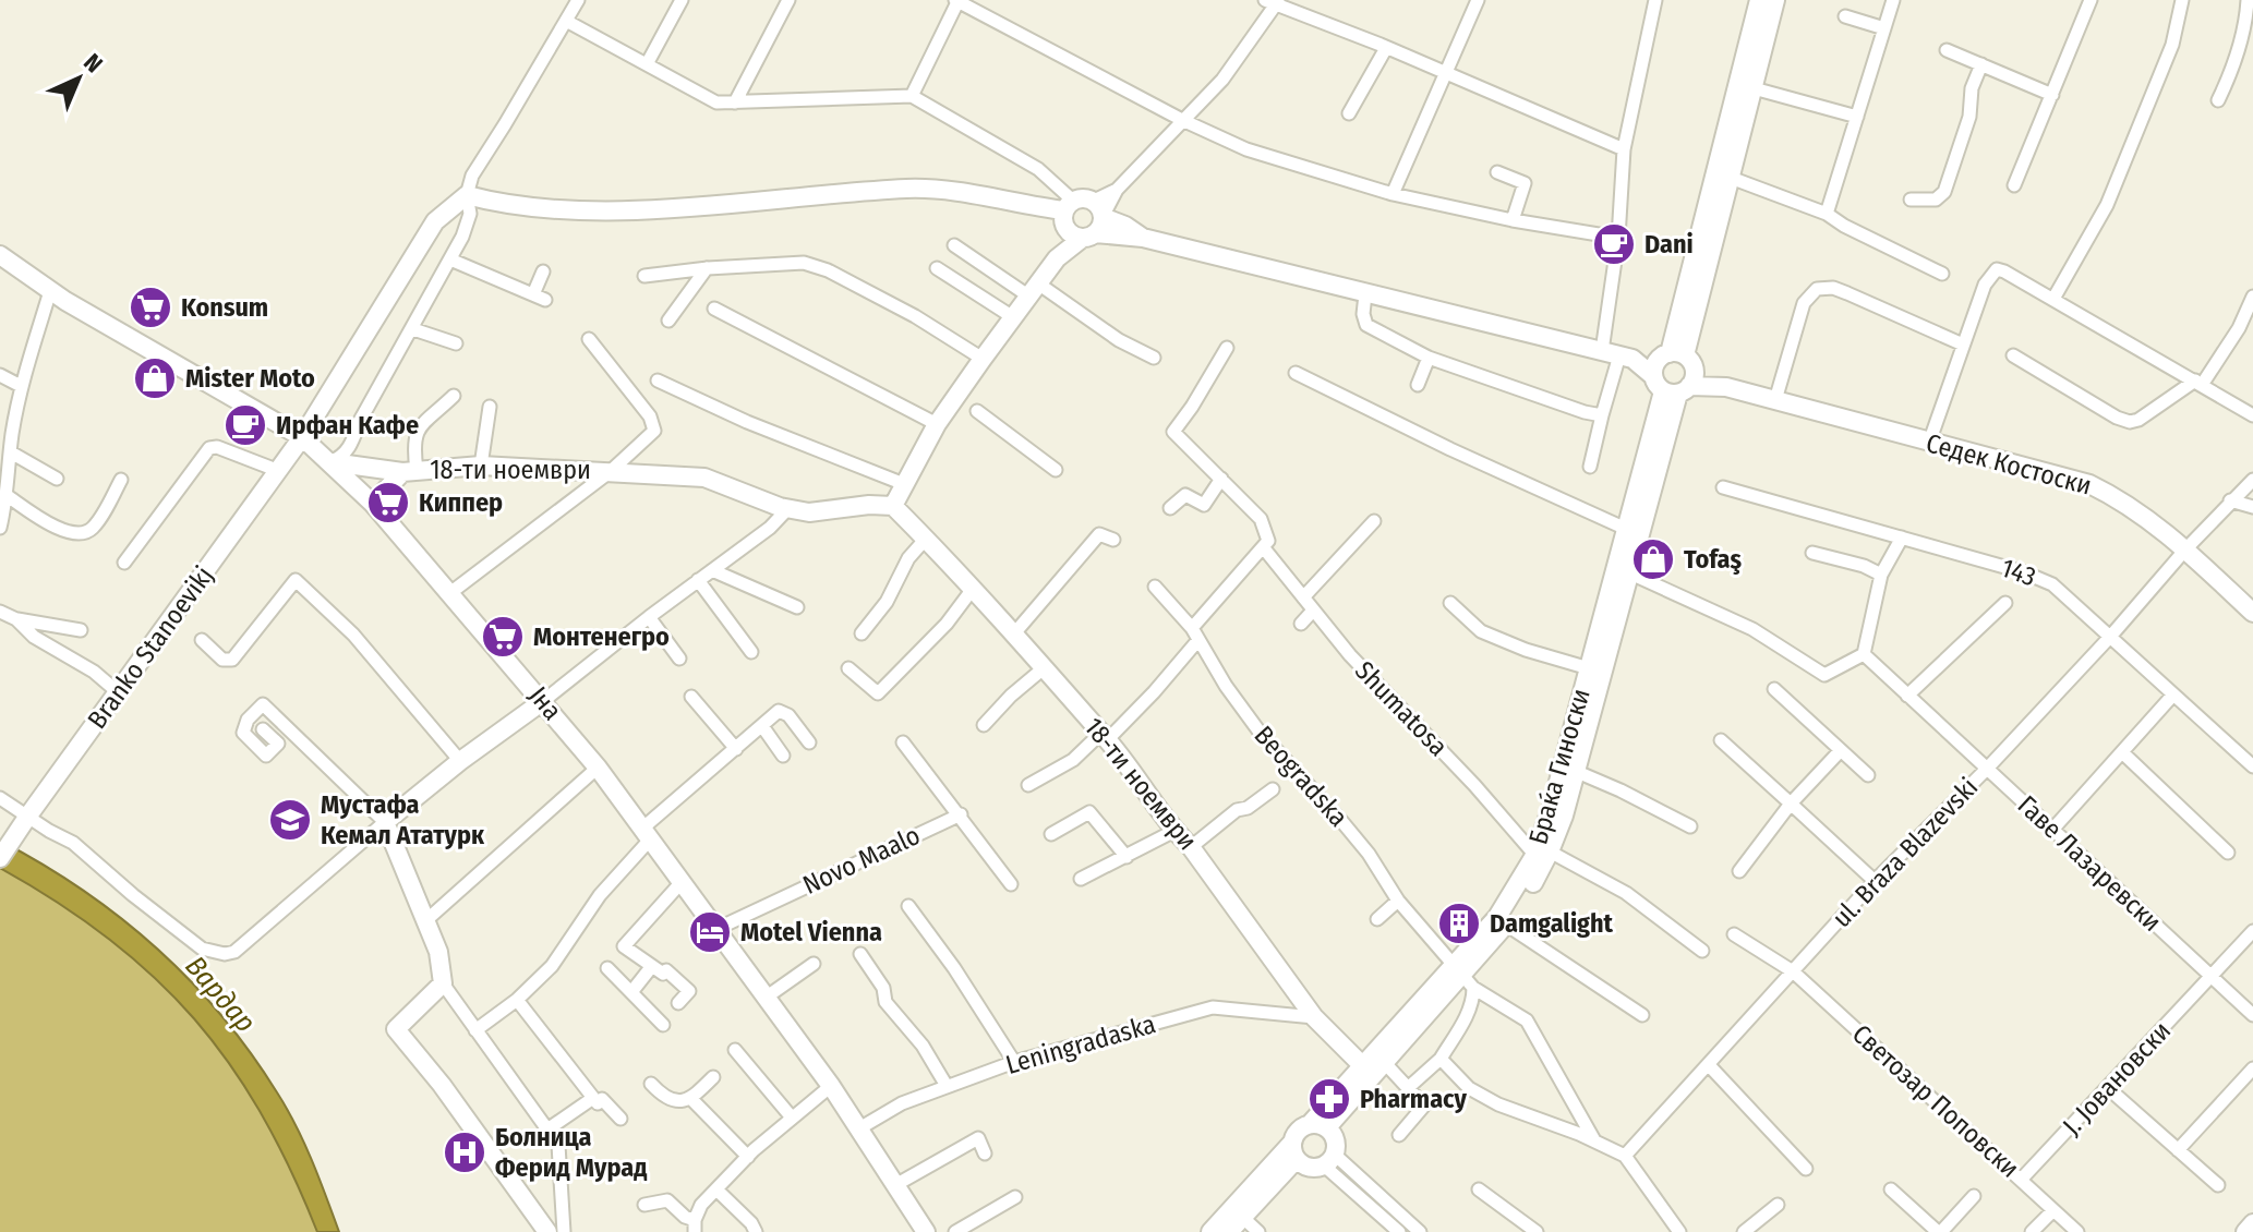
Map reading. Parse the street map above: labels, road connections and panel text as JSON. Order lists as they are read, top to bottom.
{
  "streets": {
    "street": [
      "Седек Костоски",
      "18-ти ноември",
      "143",
      "Branko Stanoevikj",
      "Јна",
      "Shumatosa",
      "Браќа Гиноски",
      "Beogradska",
      "ul. Braza Blazevski",
      "Novo Maalo",
      "Гаве Лазаревски",
      "Leningradaska",
      "Ј. Јовановски",
      "Светозар Поповски"
    ]
  },
  "crossings": [
    ["Седек Костоски", "Branko Stanoevikj"],
    ["Седек Костоски", "Браќа Гиноски"],
    ["Седек Костоски", "ul. Braza Blazevski"],
    ["18-ти ноември", "Јна"],
    ["18-ти ноември", "Браќа Гиноски"],
    ["18-ти ноември", "Leningradaska"],
    ["143", "ul. Braza Blazevski"],
    ["Branko Stanoevikj", "Јна"],
    ["Јна", "Novo Maalo"],
    ["Јна", "Leningradaska"],
    ["Shumatosa", "Браќа Гиноски"],
    ["Браќа Гиноски", "Beogradska"],
    ["ul. Braza Blazevski", "Гаве Лазаревски"],
    ["ul. Braza Blazevski", "Светозар Поповски"],
    ["Гаве Лазаревски", "Ј. Јовановски"],
    ["Ј. Јовановски", "Светозар Поповски"]
  ],
  "water": ["Вардар"],
  "places": {
    "cafe": ["Dani", "Ирфан Кафе"],
    "supermarket": ["Konsum", "Киппер", "Монтенегро"],
    "shop": ["Mister Moto", "Tofaş"],
    "school or university": ["Мустафа Кемал Ататурк"],
    "building": ["Damgalight"],
    "hotel": ["Motel Vienna"],
    "pharmacy": ["Pharmacy"],
    "hospital": ["Болница Ферид Мурад"]
  },
  "north": "top right"
}
